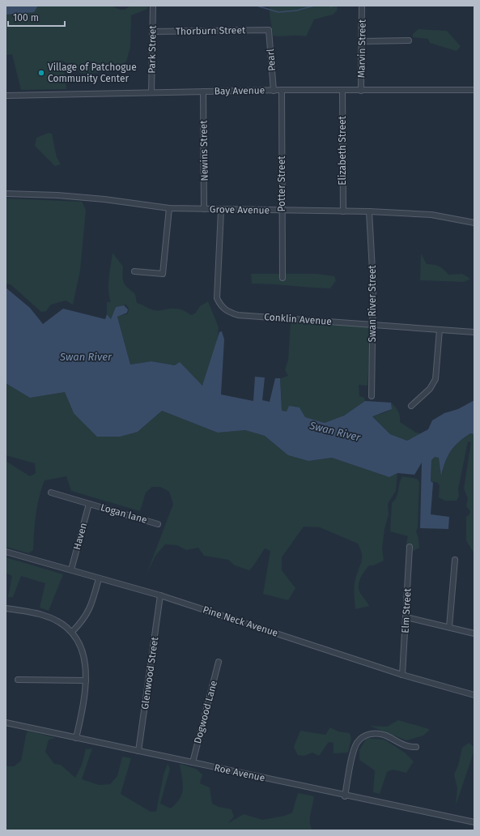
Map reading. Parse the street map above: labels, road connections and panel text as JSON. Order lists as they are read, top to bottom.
{
  "streets": {
    "street": [
      "Thorburn Street",
      "Marvin Street",
      "Park Street",
      "Pearl",
      "Bay Avenue",
      "Newins Street",
      "Elizabeth Street",
      "Potter Street",
      "Grove Avenue",
      "Swan River Street",
      "Conklin Avenue",
      "Logan lane",
      "Haven",
      "Elm Street",
      "Pine Neck Avenue",
      "Glenwood Street",
      "Dogwood Lane",
      "Roe Avenue"
    ]
  },
  "crossings": [
    ["Thorburn Street", "Park Street"],
    ["Thorburn Street", "Pearl"],
    ["Marvin Street", "Bay Avenue"],
    ["Park Street", "Bay Avenue"],
    ["Pearl", "Bay Avenue"],
    ["Bay Avenue", "Newins Street"],
    ["Bay Avenue", "Elizabeth Street"],
    ["Bay Avenue", "Potter Street"],
    ["Newins Street", "Grove Avenue"],
    ["Elizabeth Street", "Grove Avenue"],
    ["Potter Street", "Grove Avenue"],
    ["Grove Avenue", "Swan River Street"],
    ["Grove Avenue", "Conklin Avenue"],
    ["Swan River Street", "Conklin Avenue"],
    ["Logan lane", "Haven"],
    ["Haven", "Pine Neck Avenue"],
    ["Elm Street", "Pine Neck Avenue"],
    ["Pine Neck Avenue", "Glenwood Street"],
    ["Glenwood Street", "Roe Avenue"],
    ["Dogwood Lane", "Roe Avenue"]
  ],
  "water": ["Swan River"],
  "places": ["Village of Patchogue Community Center"],
  "scale_bar": "100 m"
}
